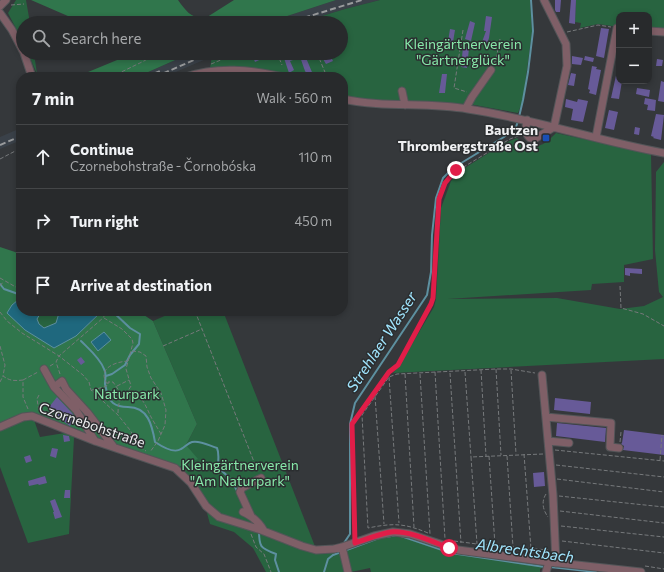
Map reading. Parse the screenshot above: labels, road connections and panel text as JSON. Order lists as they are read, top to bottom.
{
  "streets": {
    "street": ["Czornebohstraße"]
  },
  "water": ["Strehlaer Wasser", "Albrechtsbach"],
  "parks": ["Kleingärtnerverein \"Gärtnerglück\"", "Naturpark", "Kleingärtnerverein \"Am Naturpark\""],
  "places": {
    "transit": ["Bautzen Thrombergstraße Ost"]
  },
  "page": {
    "map_buttons": ["+", "−"],
    "search": "Search here",
    "heading": ["7 min", "Walk · 560 m"],
    "list": [
      ["Continue", "Czornebohstraße - Čornobóska", "110 m"],
      ["Turn right", "450 m"],
      "Arrive at destination"
    ]
  }
}
